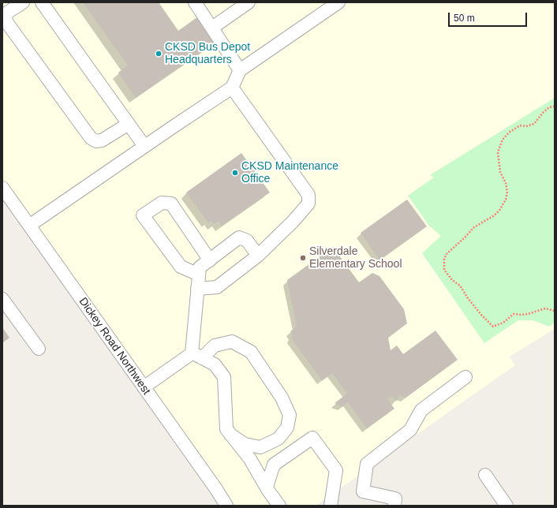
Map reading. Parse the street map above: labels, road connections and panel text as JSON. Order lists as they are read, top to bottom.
{
  "streets": {
    "street": ["Dickey Road Northwest"]
  },
  "places": ["CKSD Bus Depot Headquarters", "CKSD Maintenance Office", "Silverdale Elementary School"],
  "scale_bar": "50 m"
}
